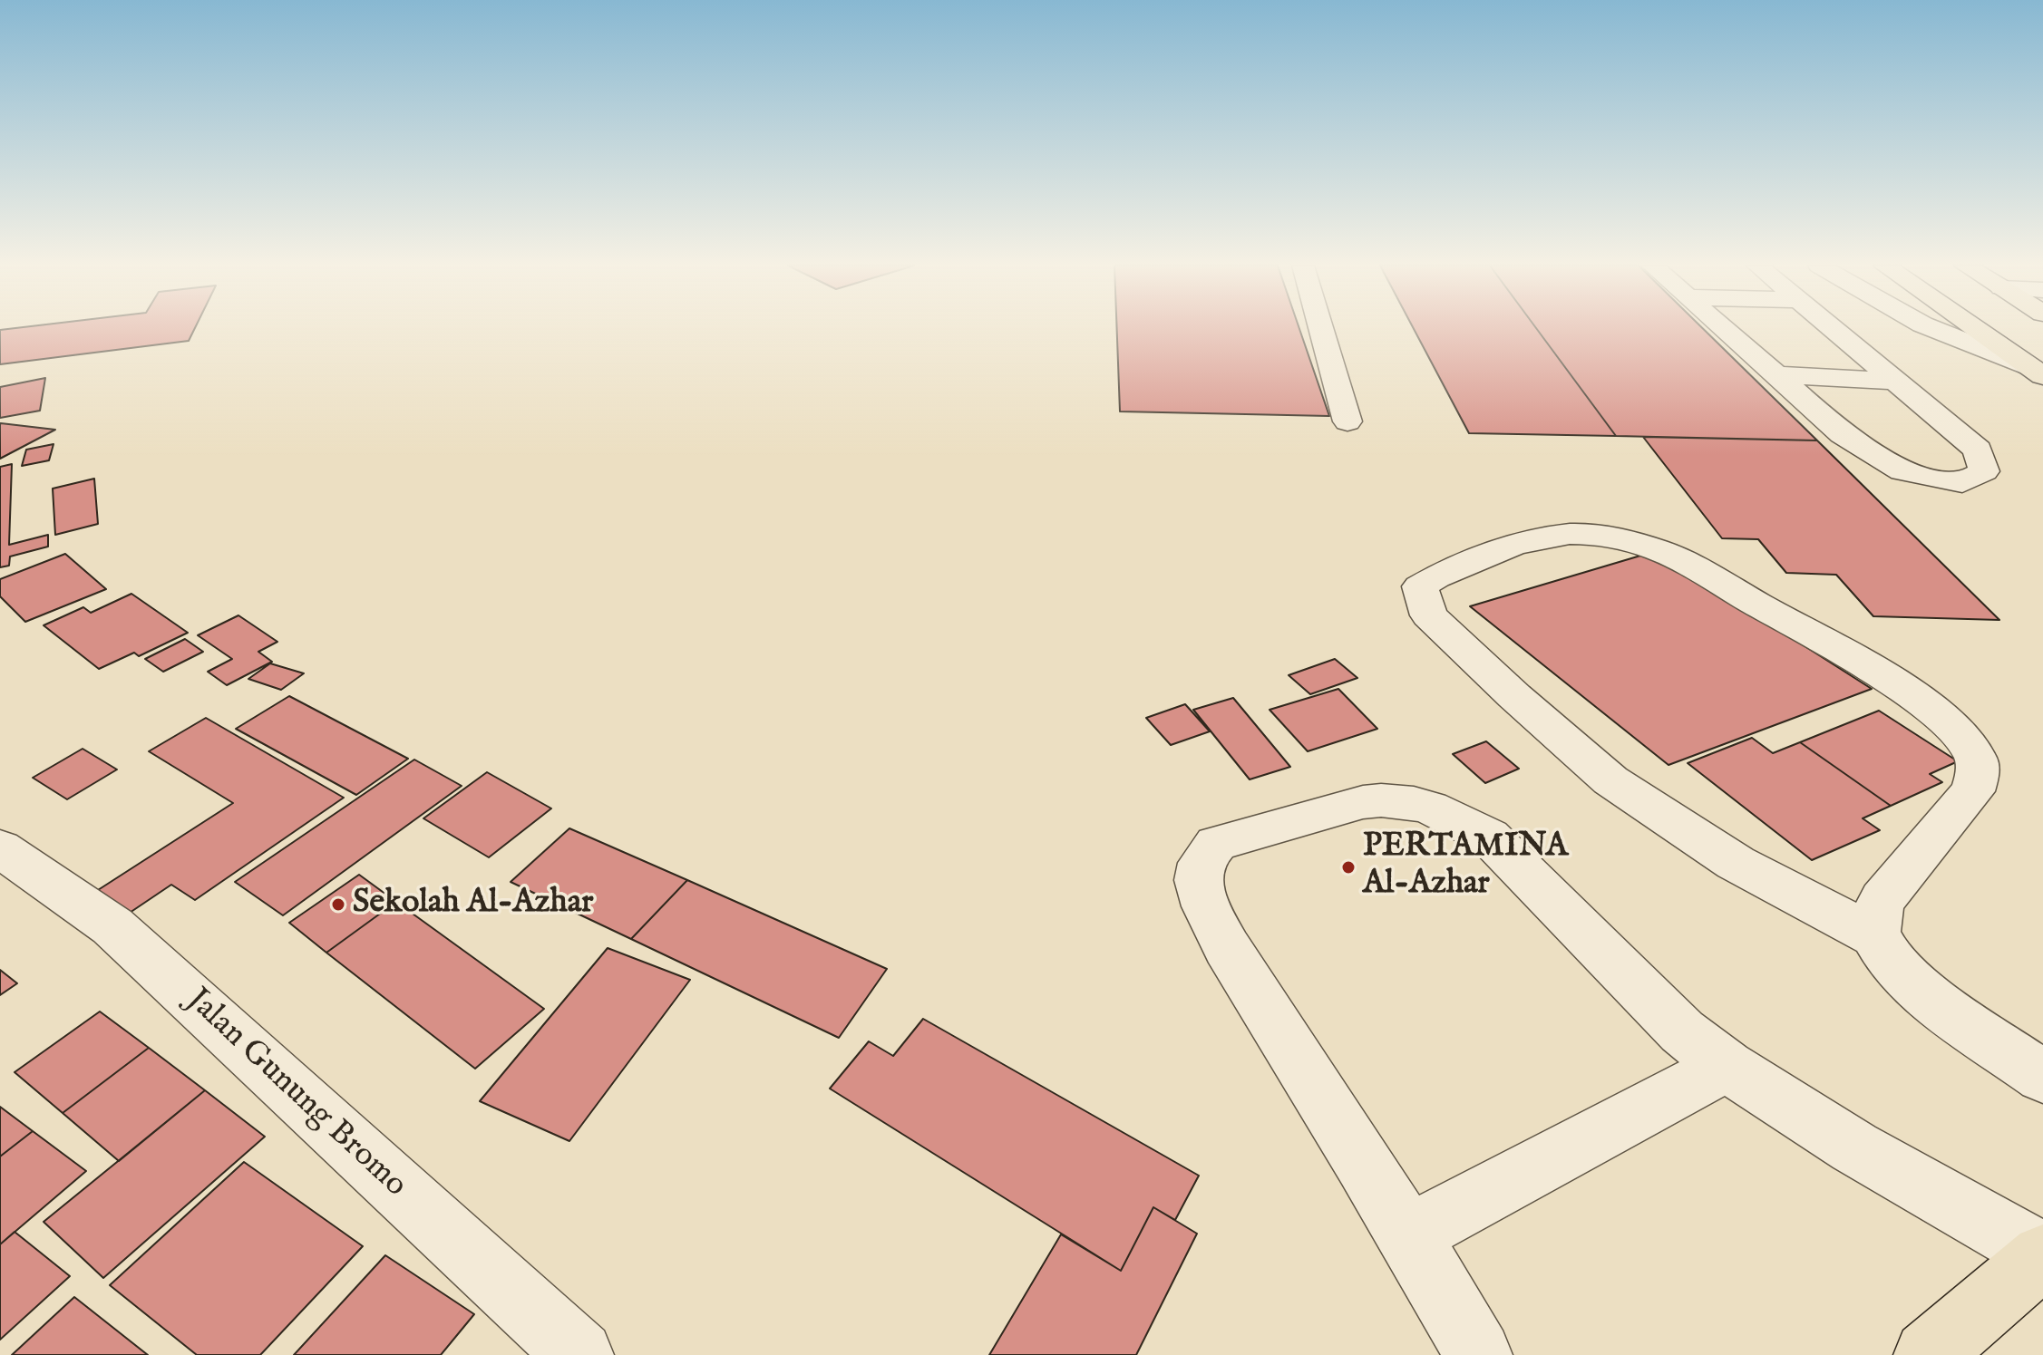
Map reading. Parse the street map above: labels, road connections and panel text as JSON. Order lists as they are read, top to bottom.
{
  "streets": {
    "street": ["Jalan Gunung Bromo"]
  },
  "places": ["PERTAMINA Al-Azhar", "Sekolah Al-Azhar"]
}
